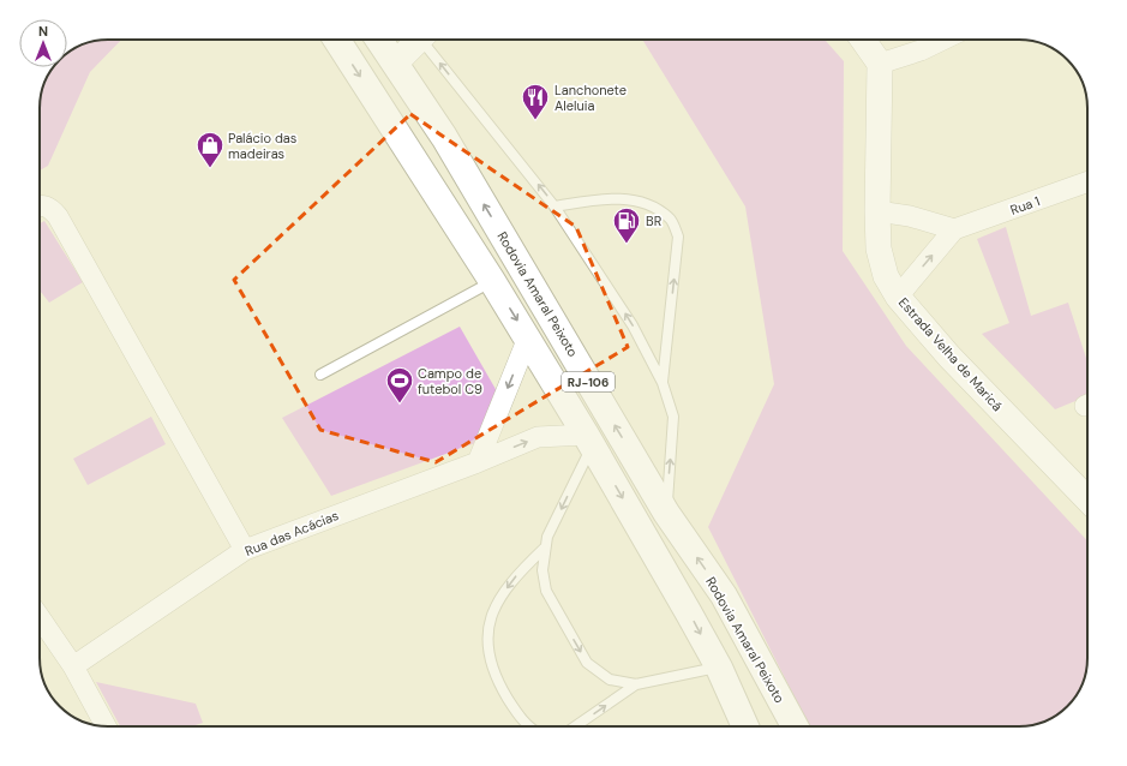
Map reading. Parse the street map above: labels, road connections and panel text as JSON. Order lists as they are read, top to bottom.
{
  "streets": {
    "highway": ["Rodovia Amaral Peixoto", "RJ-106"],
    "street": ["Rua 1", "Estrada Velha de Maricá", "Rua das Acácias"]
  },
  "crossings": [
    ["RJ-106", "Rua das Acácias"]
  ],
  "places": {
    "restaurant": ["Lanchonete Aleluia"],
    "shop": ["Palácio das madeiras"],
    "fuel station": ["BR"],
    "sports": ["Campo de futebol C9"]
  },
  "north": "top"
}
